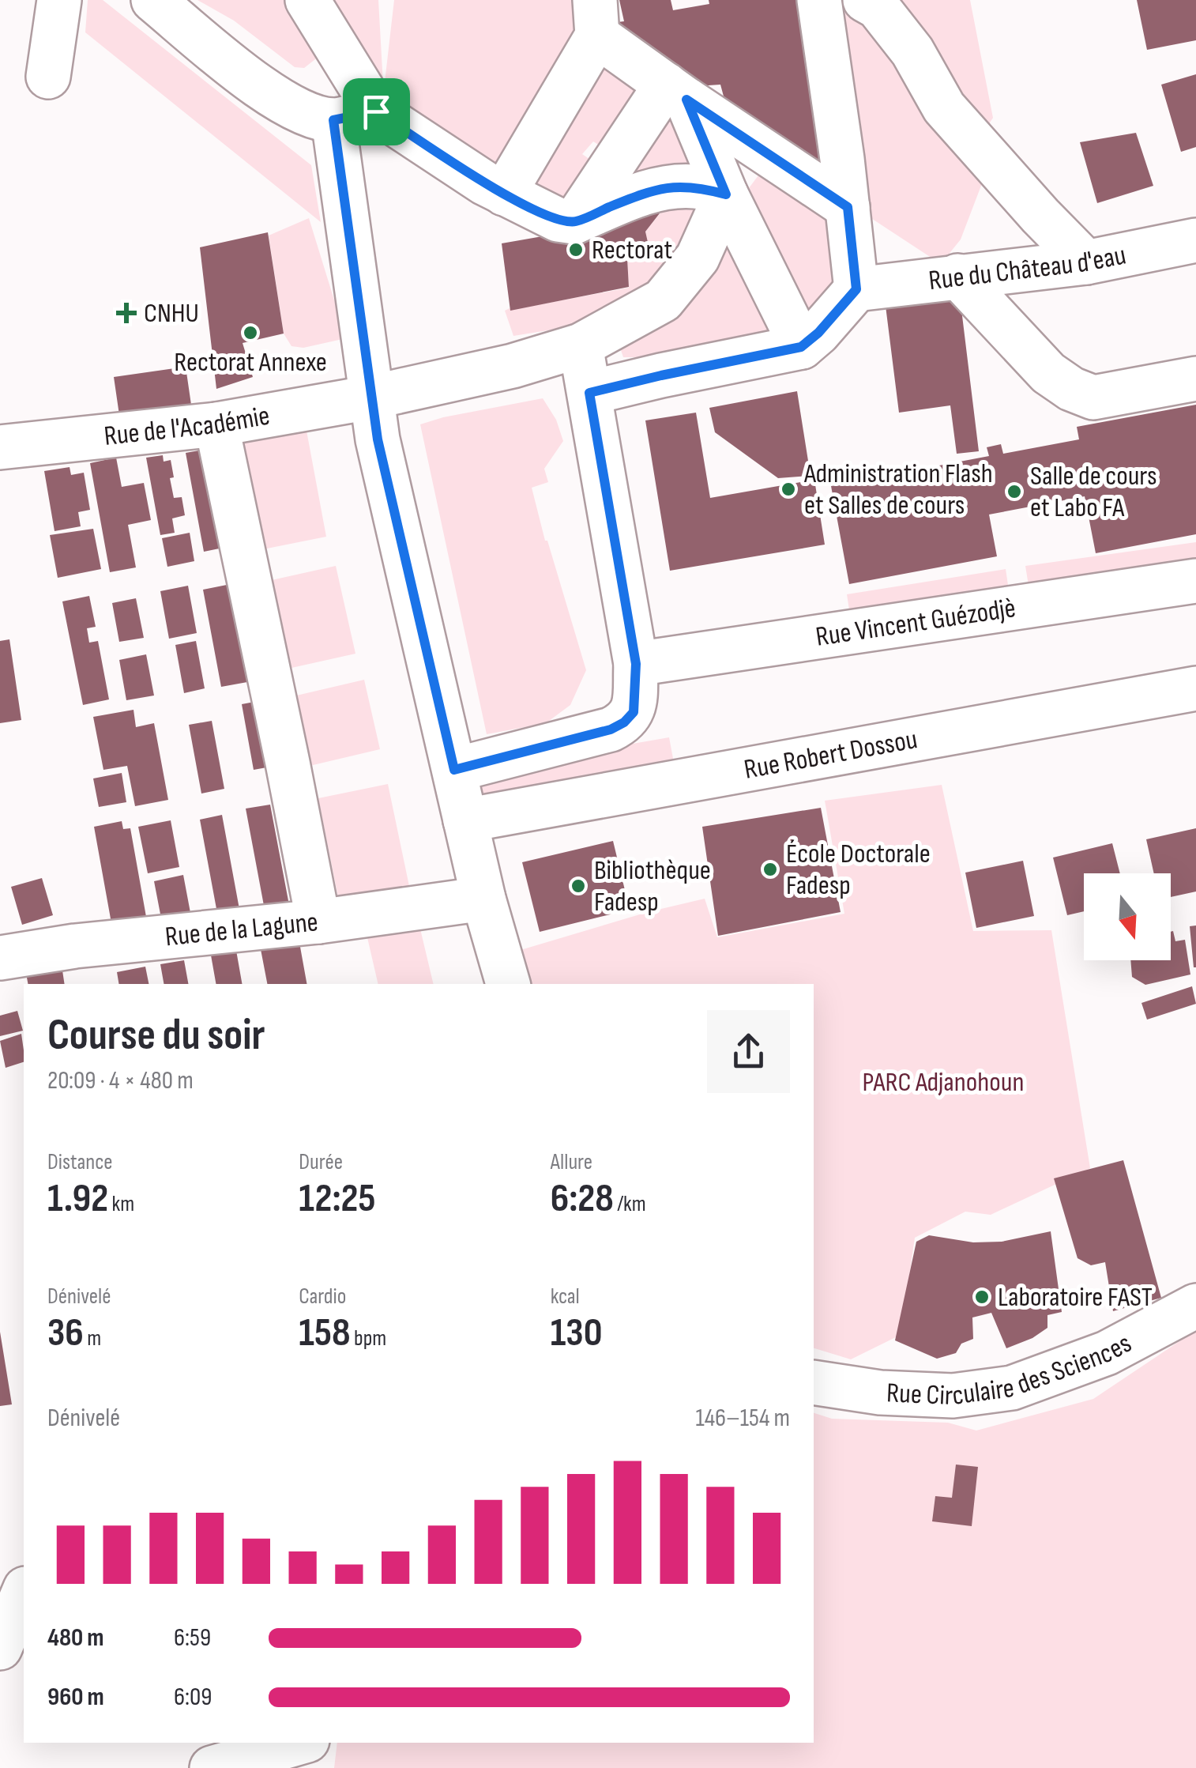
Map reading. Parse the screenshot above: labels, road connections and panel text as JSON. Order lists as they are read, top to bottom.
{
  "streets": {
    "lane": [
      "Rue du Château d'eau",
      "Rue de l'Académie",
      "Rue Vincent Guézodjè",
      "Rue Robert Dossou",
      "Rue de la Lagune",
      "Rue Circulaire des Sciences"
    ]
  },
  "parks": ["PARC Adjanohoun"],
  "places": {
    "other": [
      "Rectorat",
      "Rectorat Annexe",
      "Administration Flash et Salles de cours",
      "Salle de cours et Labo FA",
      "École Doctorale Fadesp",
      "Bibliothèque Fadesp",
      "Laboratoire FAST"
    ],
    "health": ["CNHU"]
  },
  "north": "bottom",
  "page": {
    "heading": ["Course du soir", "20:09 · 4 × 480 m"],
    "stats": [
      ["Distance", "1.92 km"],
      ["Durée", "12:25"],
      ["Allure", "6:28 /km"],
      ["Dénivelé", "36 m"],
      ["Cardio", "158 bpm"],
      ["kcal", "130"]
    ],
    "chart": ["Dénivelé", "146–154 m"],
    "list": [
      {
        "name": "480 m",
        "note": "6:59"
      },
      {
        "name": "960 m",
        "note": "6:09"
      }
    ]
  }
}
